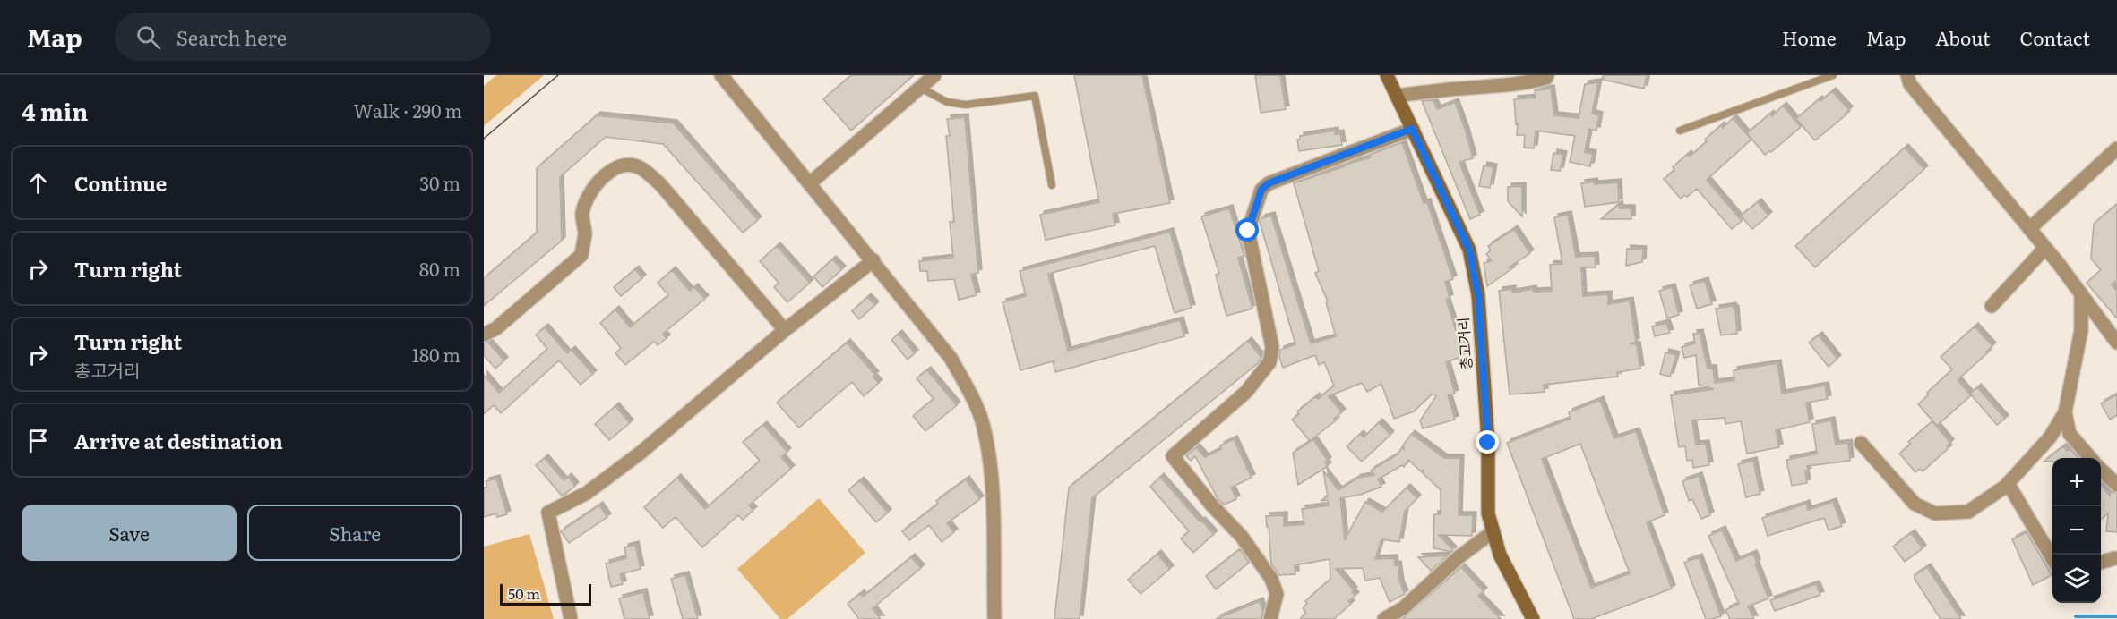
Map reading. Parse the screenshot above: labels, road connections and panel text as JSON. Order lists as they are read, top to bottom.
{
  "streets": {
    "street": ["총고거리"]
  },
  "scale_bar": "50 m",
  "page": {
    "header": "Map",
    "search": "Search here",
    "nav": [
      "Home",
      "Map",
      "About",
      "Contact"
    ],
    "heading": ["4 min", "Walk · 290 m"],
    "list": [
      ["Continue", "30 m"],
      ["Turn right", "80 m"],
      ["Turn right", "총고거리", "180 m"],
      "Arrive at destination"
    ],
    "map_buttons": ["+", "−"],
    "buttons": ["Save", "Share"],
    "scale": "50 m"
  }
}
